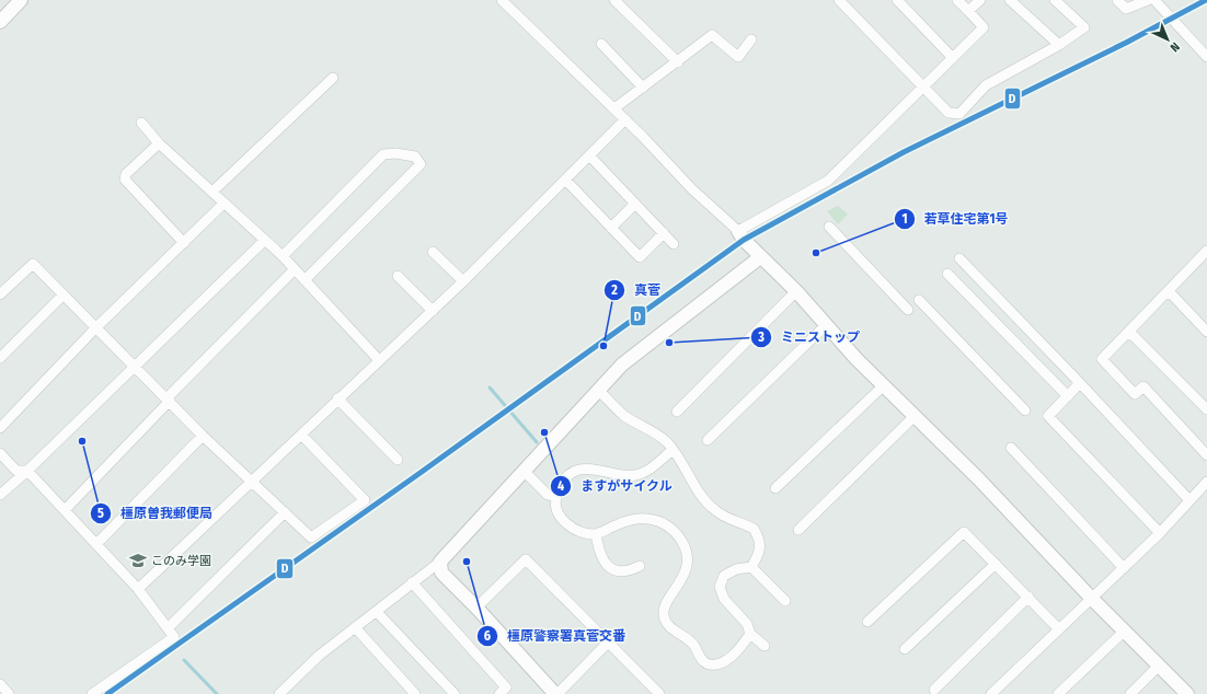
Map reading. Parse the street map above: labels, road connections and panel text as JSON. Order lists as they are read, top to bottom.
{
  "places": {
    "other": [
      "若草住宅第1号",
      "ミニストップ",
      "真菅",
      "ますがサイクル",
      "橿原曽我郵便局",
      "橿原警察署真菅交番"
    ],
    "school or university": ["このみ学園"]
  },
  "lines": ["transit line D"],
  "north": "bottom right"
}
